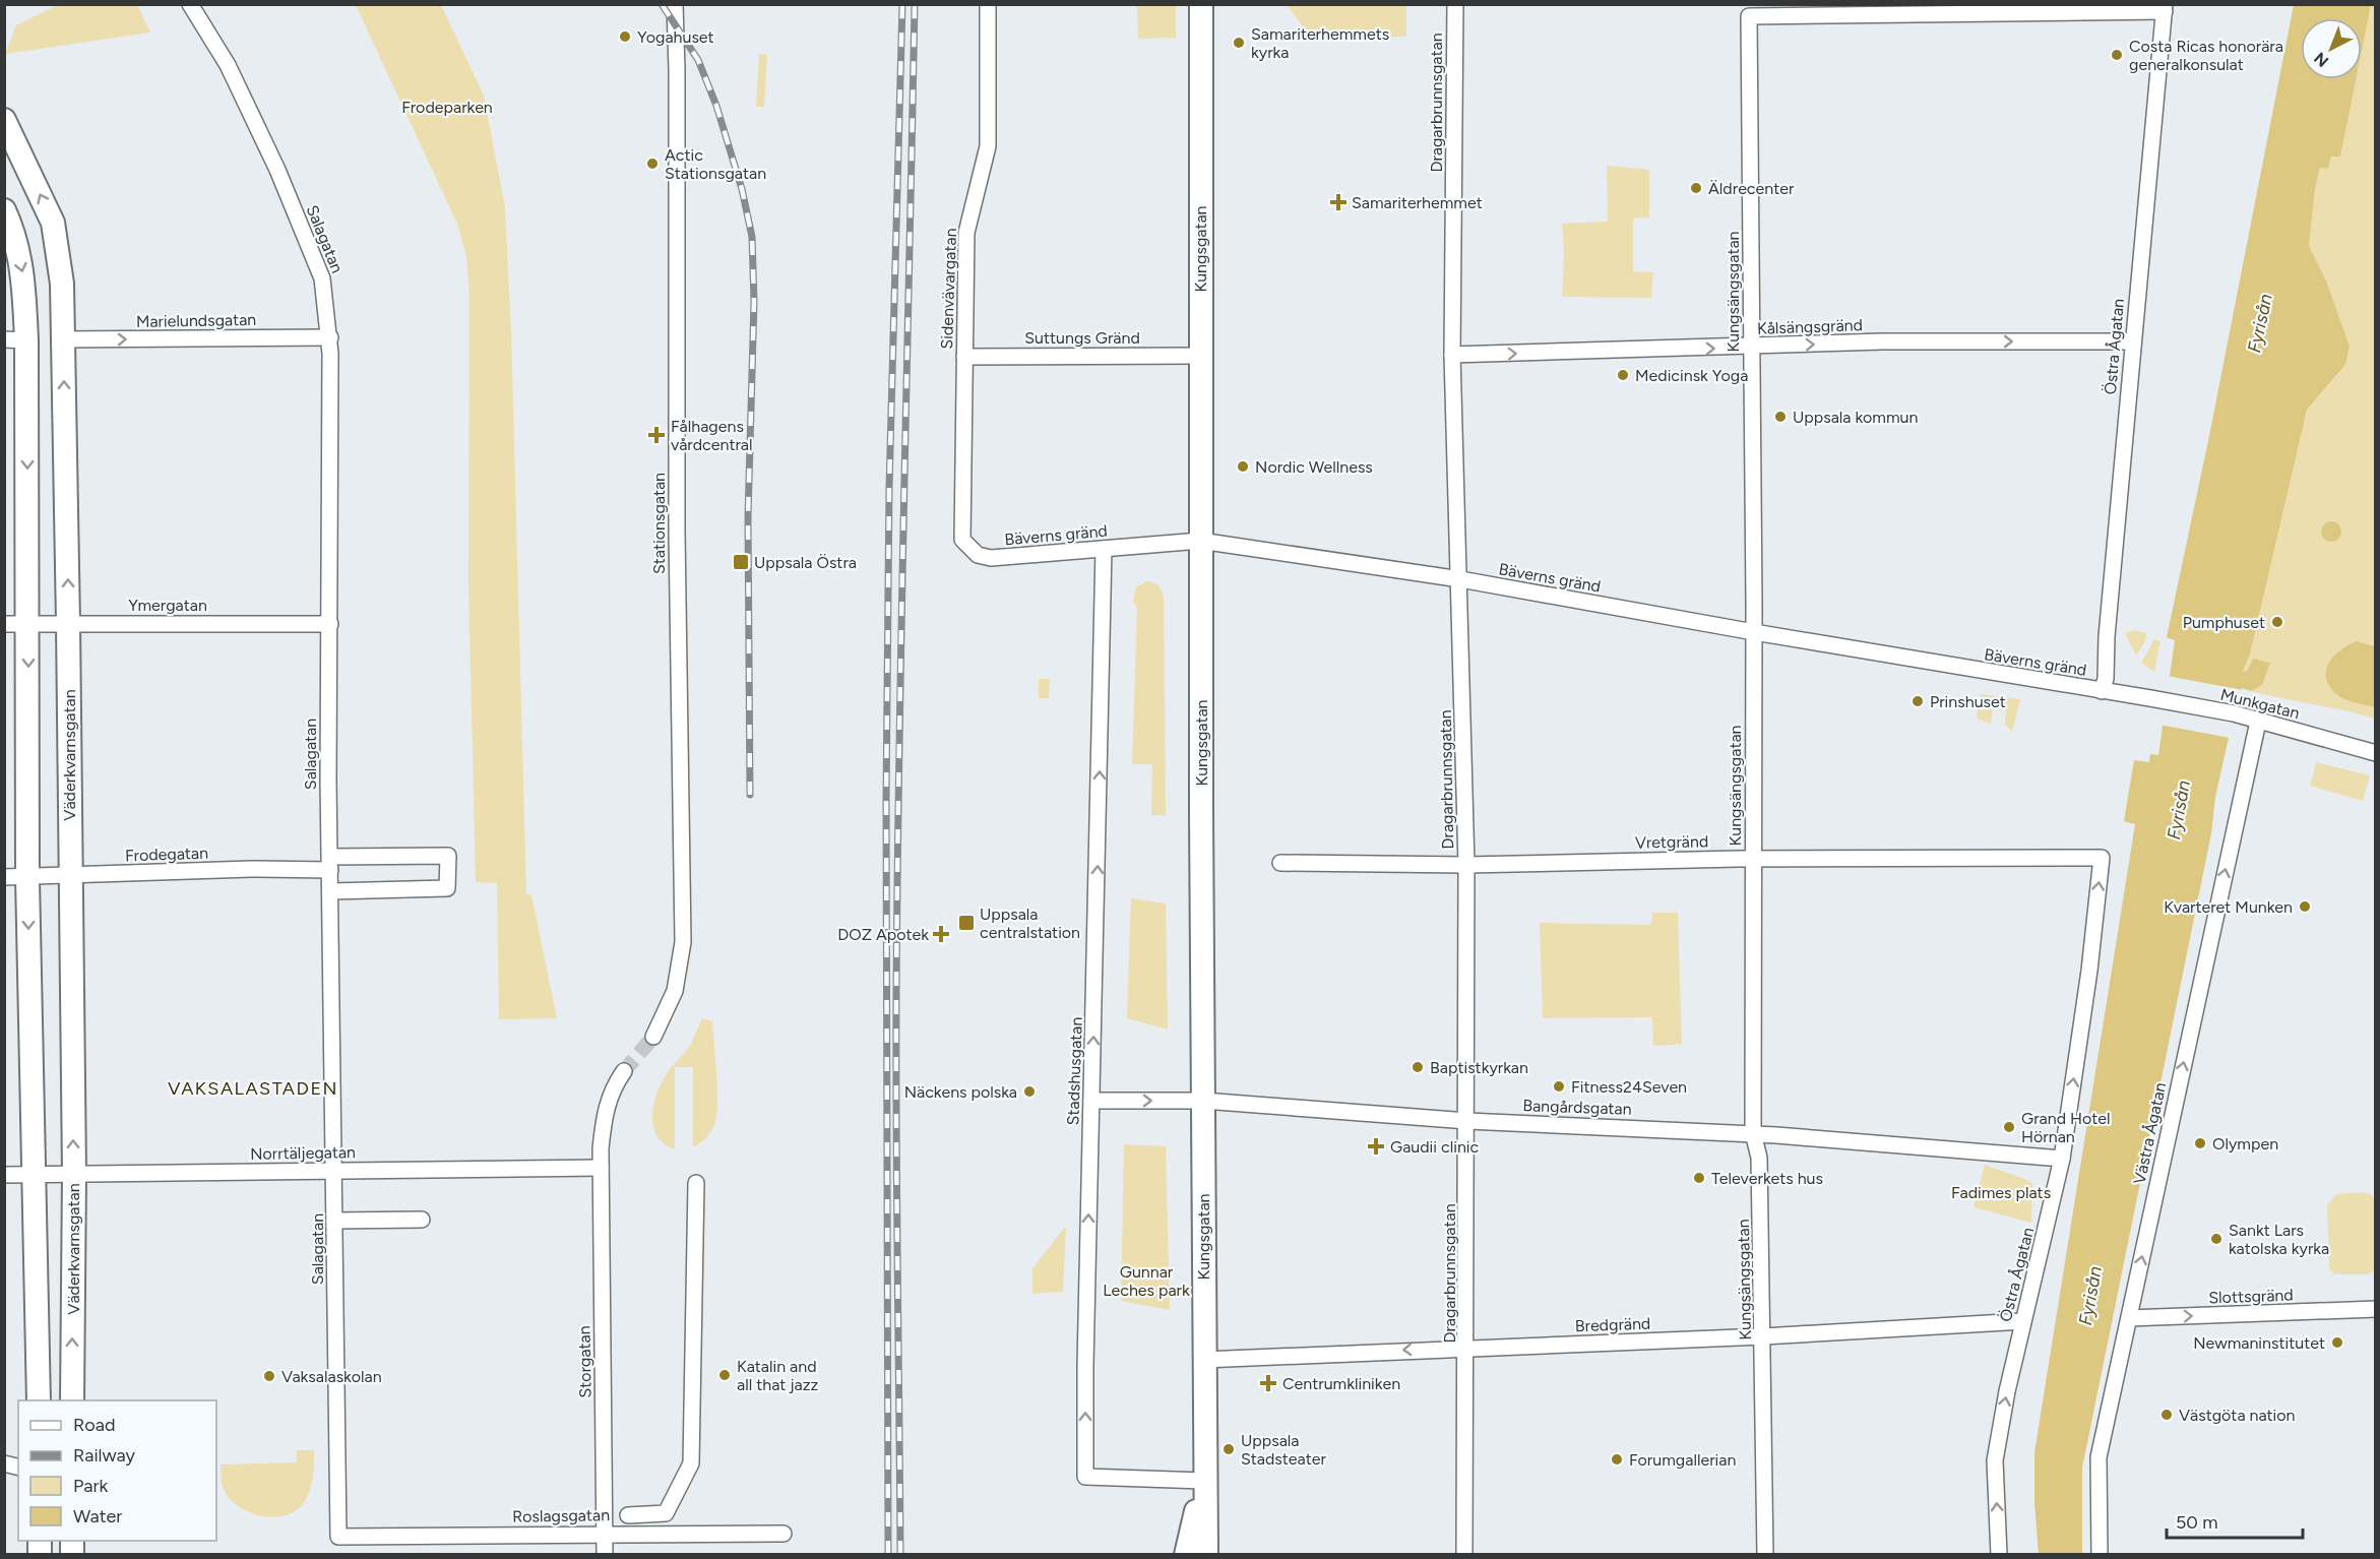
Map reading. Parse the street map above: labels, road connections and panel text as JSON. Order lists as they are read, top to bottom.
{
  "streets": {
    "main road": ["Kungsgatan", "Väderkvarnsgatan"],
    "street": [
      "Dragarbrunnsgatan",
      "Salagatan",
      "Sidenvävargatan",
      "Kungsängsgatan",
      "Marielundsgatan",
      "Kålsängsgränd",
      "Suttungs Gränd",
      "Östra Ågatan",
      "Stationsgatan",
      "Bäverns gränd",
      "Ymergatan",
      "Munkgatan",
      "Vretgränd",
      "Frodegatan",
      "Stadshusgatan",
      "Bangårdsgatan",
      "Västra Ågatan",
      "Norrtäljegatan",
      "Slottsgränd",
      "Bredgränd",
      "Storgatan",
      "Roslagsgatan"
    ]
  },
  "crossings": [
    ["Dragarbrunnsgatan", "Kålsängsgränd"],
    ["Dragarbrunnsgatan", "Bäverns gränd"],
    ["Dragarbrunnsgatan", "Vretgränd"],
    ["Dragarbrunnsgatan", "Bangårdsgatan"],
    ["Dragarbrunnsgatan", "Bredgränd"],
    ["Salagatan", "Marielundsgatan"],
    ["Salagatan", "Ymergatan"],
    ["Salagatan", "Frodegatan"],
    ["Salagatan", "Norrtäljegatan"],
    ["Salagatan", "Roslagsgatan"],
    ["Kungsgatan", "Suttungs Gränd"],
    ["Kungsgatan", "Bäverns gränd"],
    ["Kungsgatan", "Stadshusgatan"],
    ["Kungsgatan", "Bangårdsgatan"],
    ["Kungsgatan", "Bredgränd"],
    ["Sidenvävargatan", "Suttungs Gränd"],
    ["Sidenvävargatan", "Bäverns gränd"],
    ["Kungsängsgatan", "Kålsängsgränd"],
    ["Kungsängsgatan", "Östra Ågatan"],
    ["Kungsängsgatan", "Bäverns gränd"],
    ["Kungsängsgatan", "Vretgränd"],
    ["Kungsängsgatan", "Bangårdsgatan"],
    ["Kungsängsgatan", "Bredgränd"],
    ["Marielundsgatan", "Väderkvarnsgatan"],
    ["Kålsängsgränd", "Östra Ågatan"],
    ["Östra Ågatan", "Bäverns gränd"],
    ["Östra Ågatan", "Vretgränd"],
    ["Östra Ågatan", "Bangårdsgatan"],
    ["Östra Ågatan", "Bredgränd"],
    ["Bäverns gränd", "Munkgatan"],
    ["Bäverns gränd", "Stadshusgatan"],
    ["Ymergatan", "Väderkvarnsgatan"],
    ["Munkgatan", "Västra Ågatan"],
    ["Väderkvarnsgatan", "Frodegatan"],
    ["Väderkvarnsgatan", "Norrtäljegatan"],
    ["Stadshusgatan", "Bangårdsgatan"],
    ["Västra Ågatan", "Slottsgränd"],
    ["Norrtäljegatan", "Storgatan"],
    ["Storgatan", "Roslagsgatan"]
  ],
  "one_way": [
    "Marielundsgatan",
    "Kålsängsgränd",
    "Östra Ågatan",
    "Stadshusgatan",
    "Västra Ågatan",
    "Slottsgränd"
  ],
  "districts": ["VAKSALASTADEN"],
  "water": ["Fyrisån"],
  "parks": ["Frodeparken", "Fadimes plats", "Gunnar Leches park"],
  "places": {
    "other": [
      "Yogahuset",
      "Samariterhemmets kyrka",
      "Costa Ricas honorära generalkonsulat",
      "Actic Stationsgatan",
      "Äldrecenter",
      "Medicinsk Yoga",
      "Uppsala kommun",
      "Nordic Wellness",
      "Pumphuset",
      "Prinshuset",
      "Kvarteret Munken",
      "Baptistkyrkan",
      "Fitness24Seven",
      "Näckens polska",
      "Grand Hotel Hörnan",
      "Olympen",
      "Televerkets hus",
      "Sankt Lars katolska kyrka",
      "Newmaninstitutet",
      "Katalin and all that jazz",
      "Vaksalaskolan",
      "Västgöta nation",
      "Uppsala Stadsteater",
      "Forumgallerian"
    ],
    "health": [
      "Samariterhemmet",
      "Fålhagens vårdcentral",
      "DOZ Apotek",
      "Gaudii clinic",
      "Centrumkliniken"
    ],
    "transit": ["Uppsala Östra", "Uppsala centralstation"]
  },
  "legend": [
    "Road",
    "Railway",
    "Park",
    "Water"
  ],
  "scale_bar": "50 m",
  "north": "bottom left"
}
